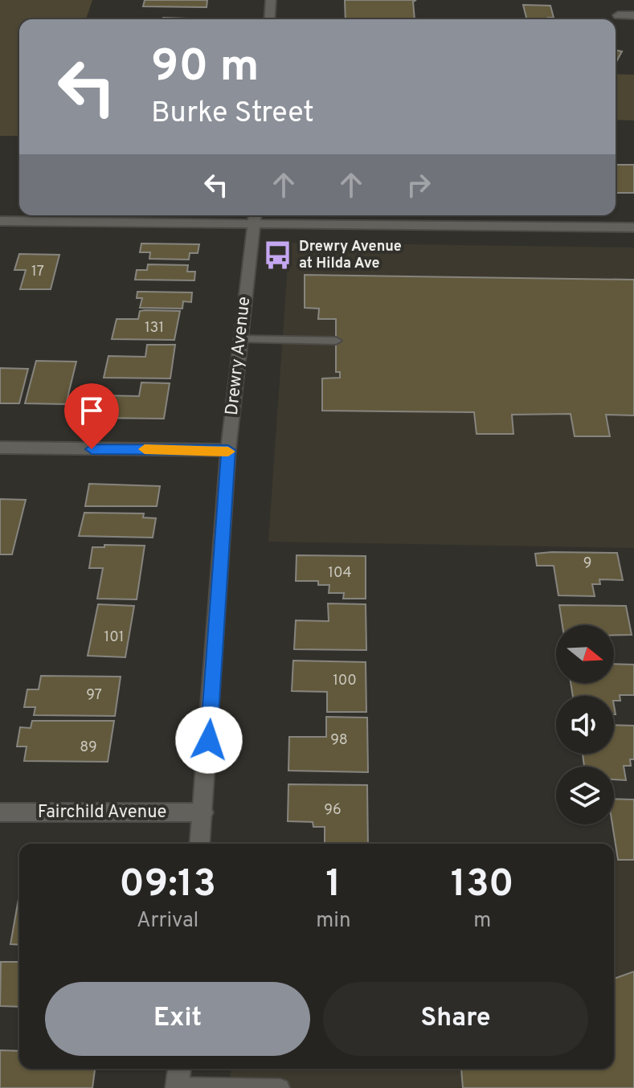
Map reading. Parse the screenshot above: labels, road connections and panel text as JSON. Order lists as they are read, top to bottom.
{
  "streets": {
    "street": ["Drewry Avenue", "Fairchild Avenue"]
  },
  "crossings": [
    ["Drewry Avenue", "Fairchild Avenue"]
  ],
  "places": {
    "bus stop": ["Drewry Avenue at Hilda Ave"]
  },
  "house_numbers": [
    "17",
    "131",
    "9",
    "104",
    "101",
    "100",
    "97",
    "98",
    "89",
    "96"
  ],
  "north": "right",
  "page": {
    "turn": ["90 m", "Burke Street"],
    "eta": [
      "09:13",
      "Arrival",
      "1",
      "min",
      "130",
      "m"
    ],
    "buttons": ["Exit", "Share"]
  }
}
